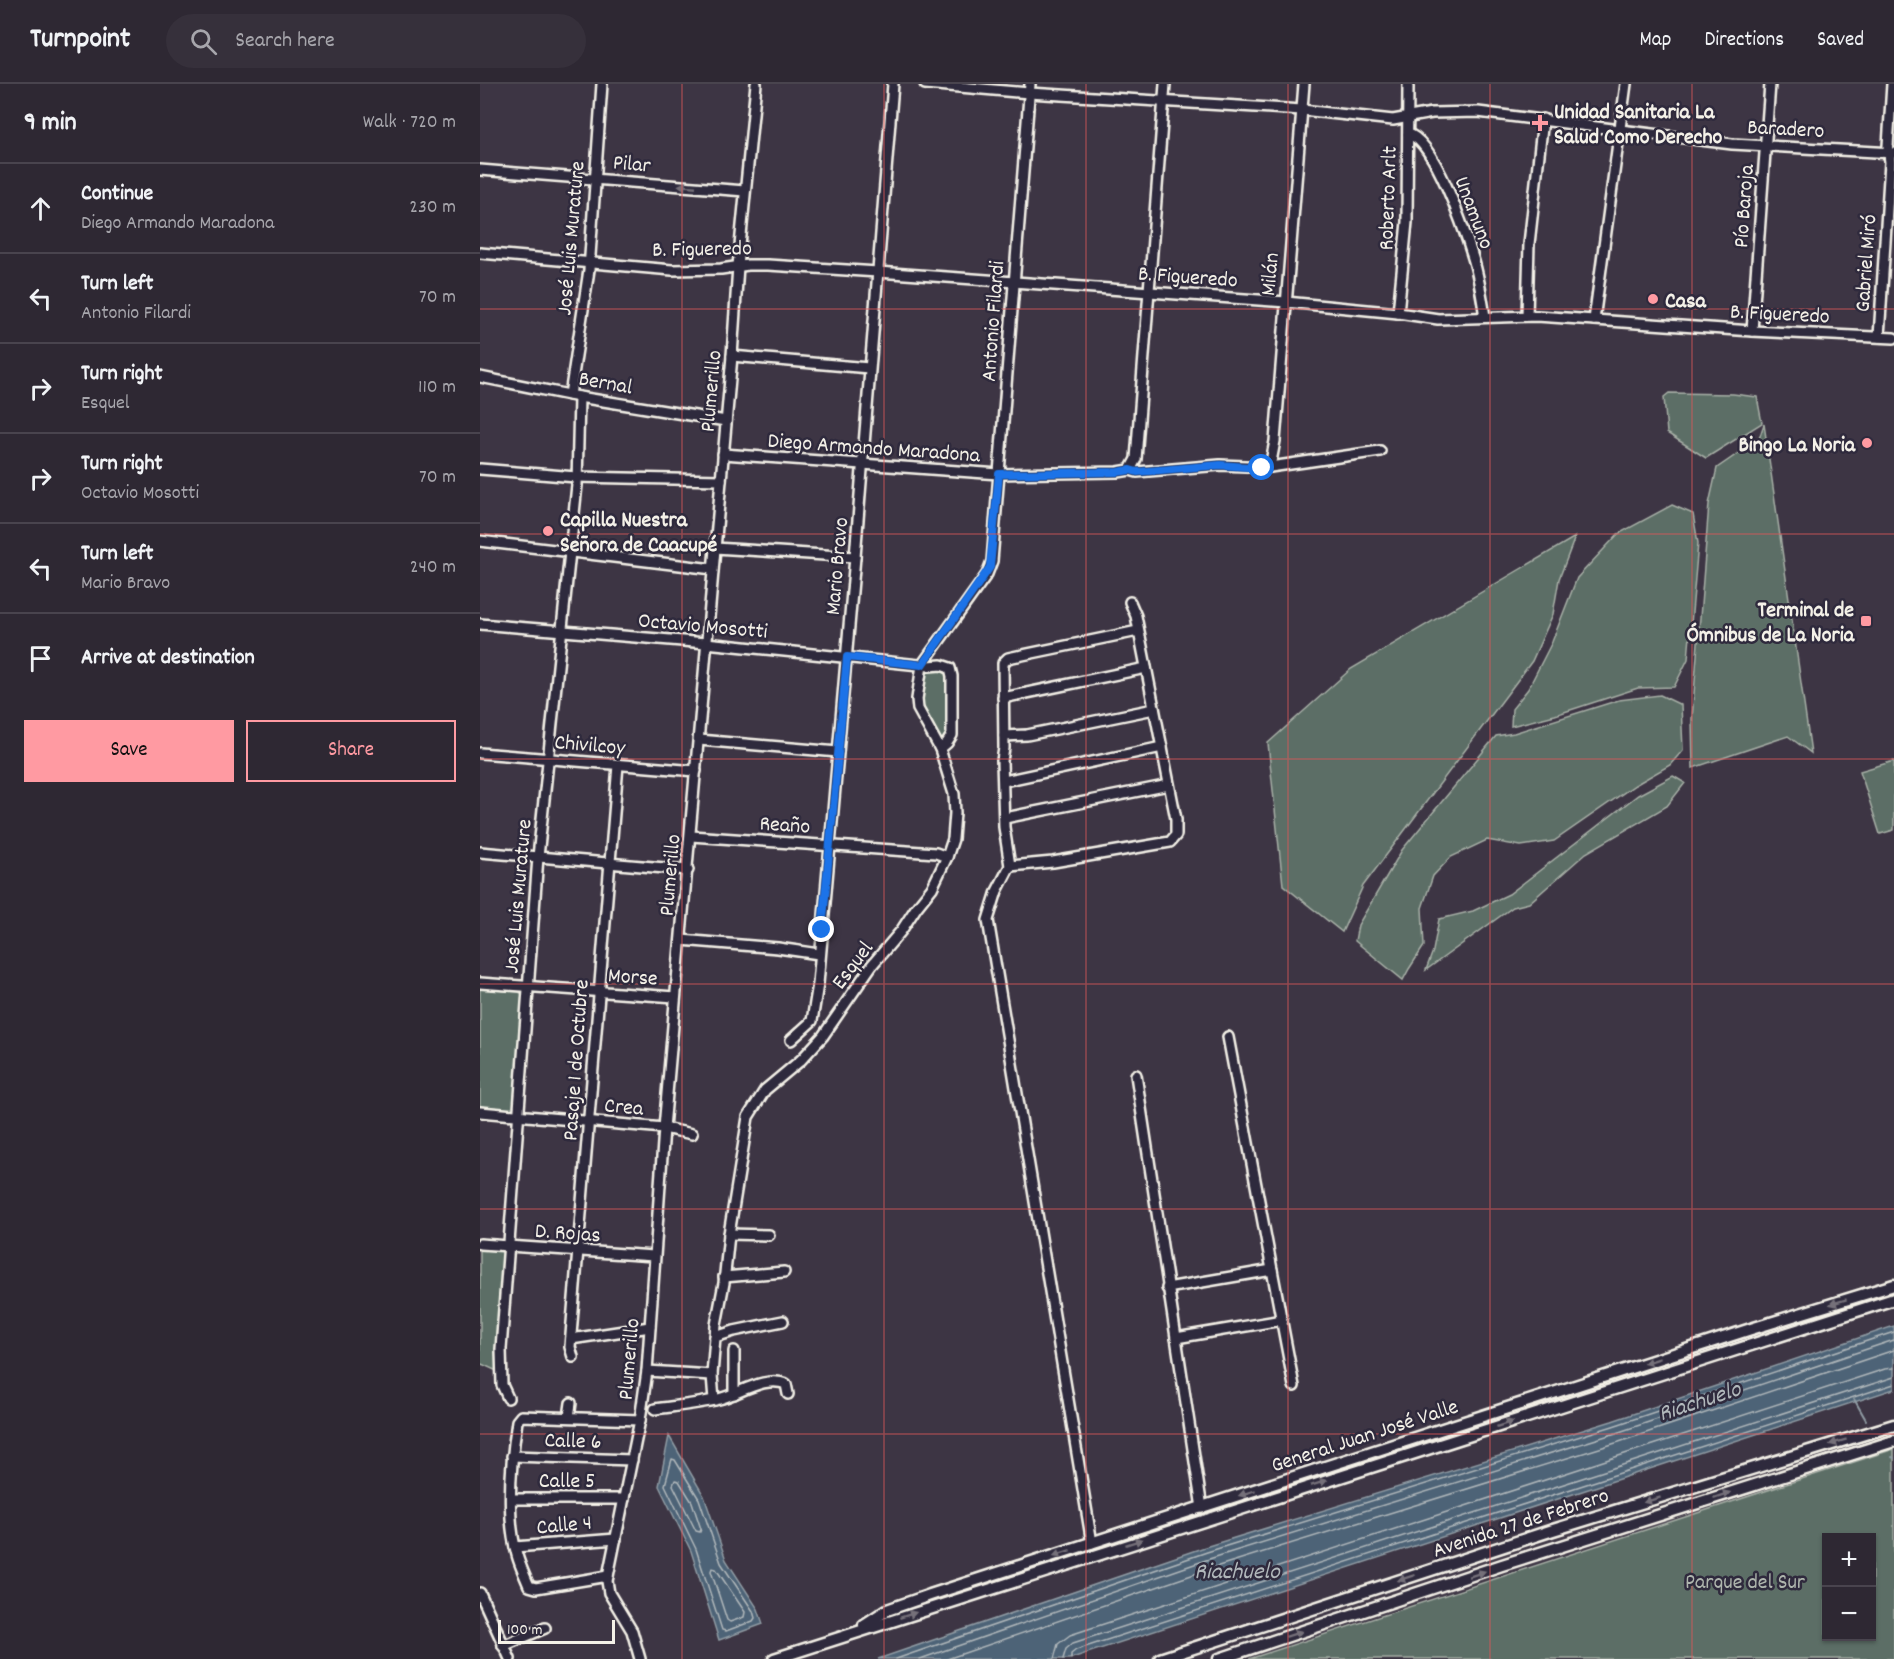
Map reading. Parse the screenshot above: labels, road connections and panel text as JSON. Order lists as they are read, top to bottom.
{
  "streets": {
    "main road": ["General Juan José Valle", "Avenida 27 de Febrero"],
    "street": [
      "Baradero",
      "Pilar",
      "Roberto Arlt",
      "Pío Baroja",
      "Unamuno",
      "José Luis Murature",
      "B. Figueredo",
      "Gabriel Miró",
      "Milán",
      "Antonio Filardi",
      "Bernal",
      "Plumerillo",
      "Diego Armando Maradona",
      "Mario Bravo",
      "Octavio Mosotti",
      "Chivilcoy",
      "Reaño",
      "Esquel",
      "Morse",
      "Pasaje 1 de Octubre",
      "Crea",
      "D. Rojas",
      "Calle 6",
      "Calle 5",
      "Calle 4"
    ]
  },
  "crossings": [
    ["Baradero", "Roberto Arlt"],
    ["Baradero", "Pío Baroja"],
    ["Baradero", "Gabriel Miró"],
    ["Baradero", "Milán"],
    ["Baradero", "Antonio Filardi"],
    ["Pilar", "José Luis Murature"],
    ["Pilar", "Plumerillo"],
    ["Roberto Arlt", "Unamuno"],
    ["Roberto Arlt", "B. Figueredo"],
    ["Pío Baroja", "B. Figueredo"],
    ["Unamuno", "B. Figueredo"],
    ["José Luis Murature", "B. Figueredo"],
    ["José Luis Murature", "Bernal"],
    ["José Luis Murature", "Octavio Mosotti"],
    ["José Luis Murature", "Chivilcoy"],
    ["José Luis Murature", "Morse"],
    ["José Luis Murature", "Crea"],
    ["José Luis Murature", "D. Rojas"],
    ["B. Figueredo", "Gabriel Miró"],
    ["B. Figueredo", "Milán"],
    ["B. Figueredo", "Antonio Filardi"],
    ["B. Figueredo", "Plumerillo"],
    ["B. Figueredo", "Mario Bravo"],
    ["Milán", "Diego Armando Maradona"],
    ["Antonio Filardi", "Diego Armando Maradona"],
    ["Antonio Filardi", "Esquel"],
    ["Bernal", "Plumerillo"],
    ["Plumerillo", "Diego Armando Maradona"],
    ["Plumerillo", "Octavio Mosotti"],
    ["Plumerillo", "Chivilcoy"],
    ["Plumerillo", "Reaño"],
    ["Plumerillo", "Morse"],
    ["Plumerillo", "Crea"],
    ["Plumerillo", "D. Rojas"],
    ["Plumerillo", "Calle 6"],
    ["Plumerillo", "Calle 5"],
    ["Plumerillo", "Calle 4"],
    ["Diego Armando Maradona", "Mario Bravo"],
    ["Mario Bravo", "Octavio Mosotti"],
    ["Mario Bravo", "Reaño"],
    ["Mario Bravo", "Morse"],
    ["Octavio Mosotti", "Esquel"],
    ["Chivilcoy", "Pasaje 1 de Octubre"],
    ["Reaño", "Esquel"],
    ["Morse", "Pasaje 1 de Octubre"],
    ["Pasaje 1 de Octubre", "Crea"],
    ["Pasaje 1 de Octubre", "D. Rojas"]
  ],
  "one_way": ["Pilar"],
  "water": ["Riachuelo"],
  "parks": ["Parque del Sur"],
  "places": {
    "health": ["Unidad Sanitaria La Salud Como Derecho"],
    "other": ["Casa", "Bingo La Noria", "Capilla Nuestra Señora de Caacupé"],
    "transit": ["Terminal de Ómnibus de La Noria"]
  },
  "scale_bar": "100 m",
  "page": {
    "header": "Turnpoint",
    "search": "Search here",
    "nav": ["Map", "Directions", "Saved"],
    "heading": ["9 min", "Walk · 720 m"],
    "list": [
      ["Continue", "Diego Armando Maradona", "230 m"],
      ["Turn left", "Antonio Filardi", "70 m"],
      ["Turn right", "Esquel", "110 m"],
      ["Turn right", "Octavio Mosotti", "70 m"],
      ["Turn left", "Mario Bravo", "240 m"],
      "Arrive at destination"
    ],
    "buttons": ["Save", "Share"],
    "map_buttons": ["+", "−"],
    "scale": "100 m"
  }
}
